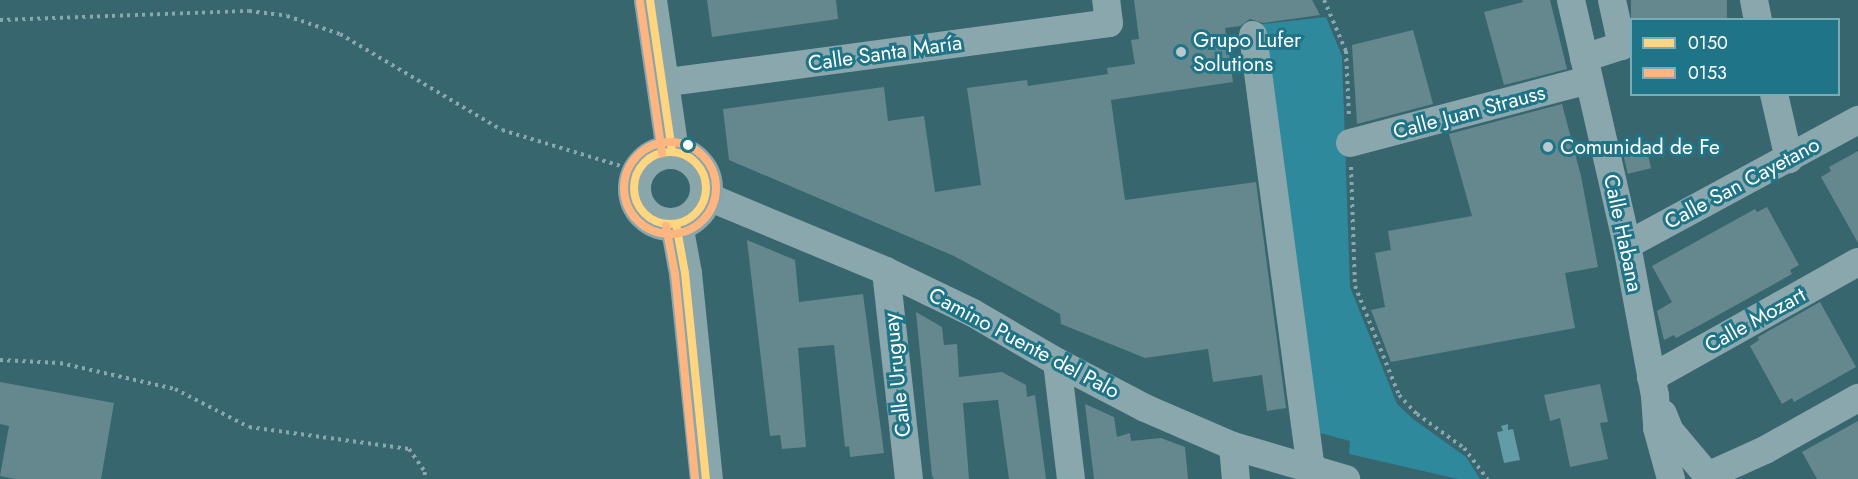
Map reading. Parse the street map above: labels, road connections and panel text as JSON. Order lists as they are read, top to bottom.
{
  "streets": {
    "street": [
      "Calle Santa María",
      "Calle Juan Strauss",
      "Calle San Cayetano",
      "Calle Habana",
      "Calle Mozart",
      "Camino Puente del Palo",
      "Calle Uruguay"
    ]
  },
  "crossings": [
    ["Calle Juan Strauss", "Calle Habana"],
    ["Calle San Cayetano", "Calle Habana"],
    ["Calle Habana", "Calle Mozart"],
    ["Camino Puente del Palo", "Calle Uruguay"]
  ],
  "places": ["Grupo Lufer Solutions", "Comunidad de Fe"],
  "lines": ["transit line 0150", "transit line 0153"],
  "legend": ["0150", "0153"]
}
